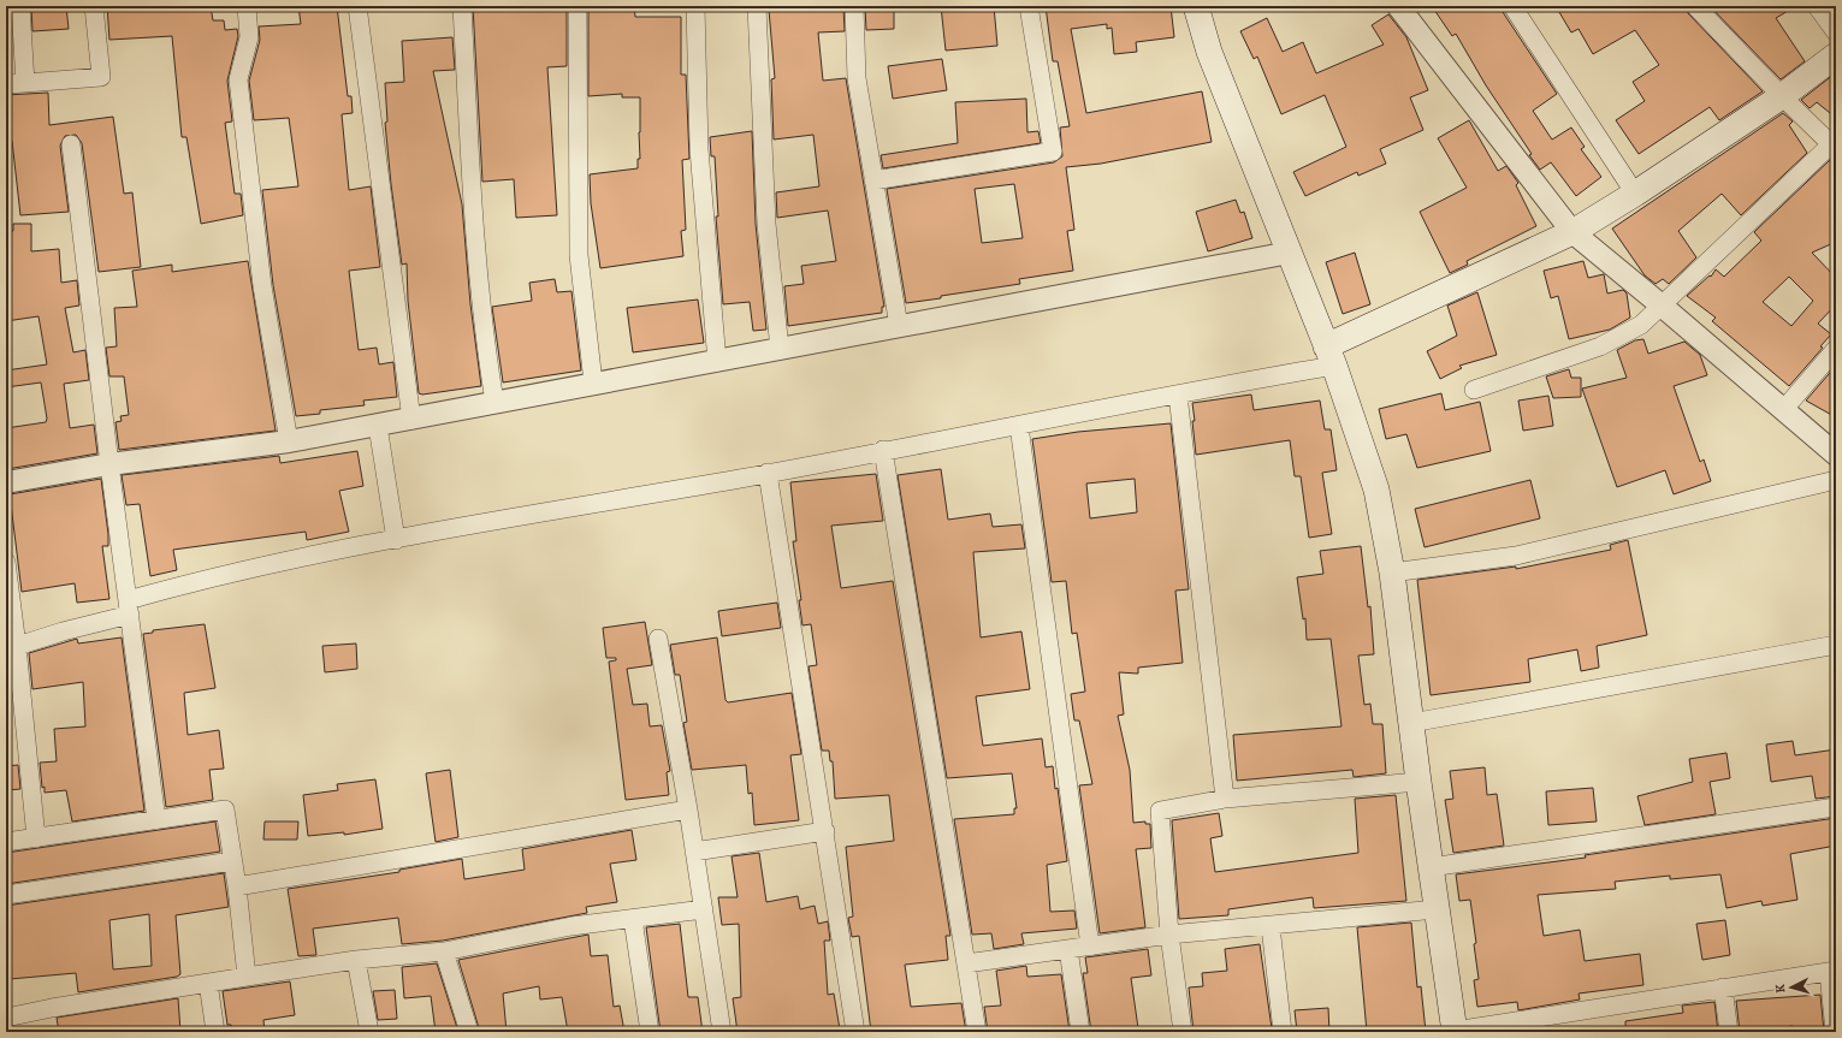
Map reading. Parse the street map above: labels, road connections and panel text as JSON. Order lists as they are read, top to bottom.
{
  "north": "left"
}
